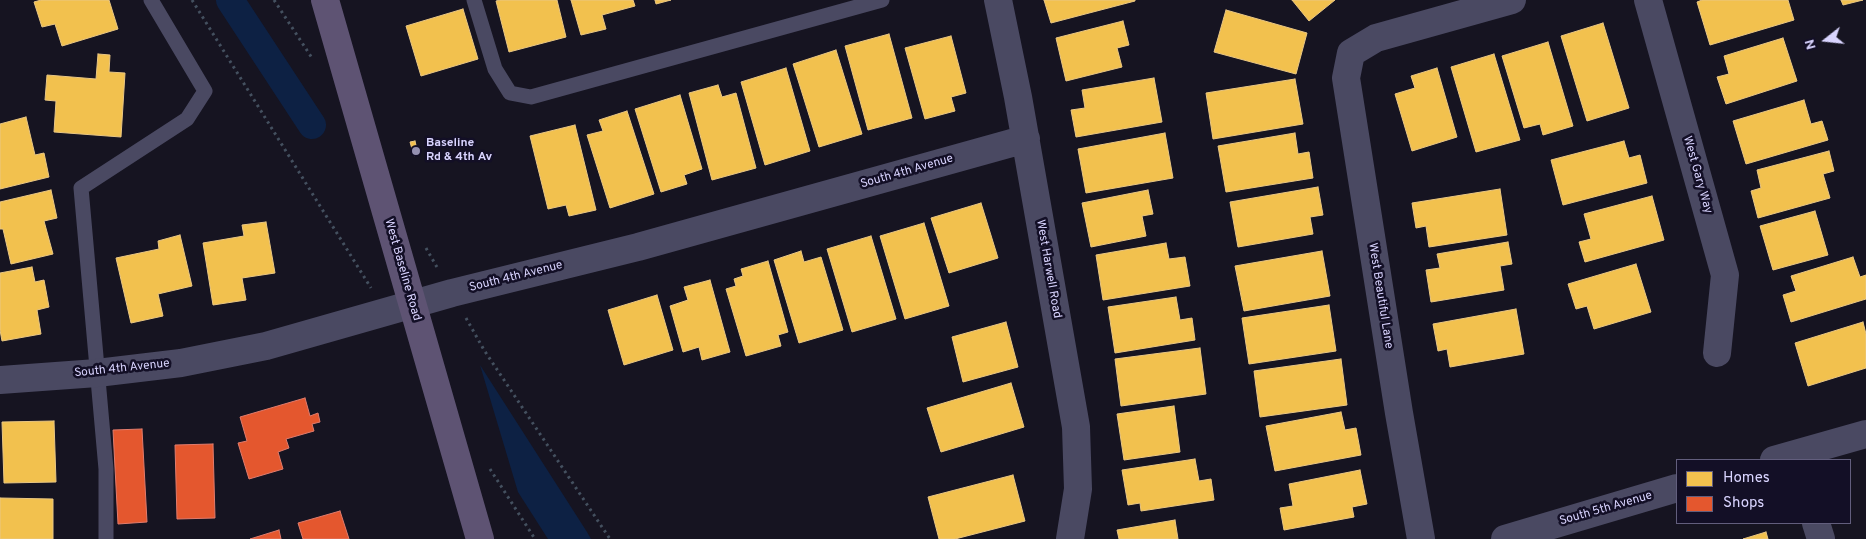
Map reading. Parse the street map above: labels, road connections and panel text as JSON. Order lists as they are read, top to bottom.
{
  "streets": {
    "main road": ["West Baseline Road"],
    "street": [
      "South 4th Avenue",
      "West Gary Way",
      "West Harwell Road",
      "West Beautiful Lane",
      "South 5th Avenue"
    ]
  },
  "crossings": [
    ["South 4th Avenue", "West Harwell Road"],
    ["South 4th Avenue", "West Baseline Road"]
  ],
  "places": ["Baseline Rd & 4th Av"],
  "legend": ["Homes", "Shops"],
  "north": "left"
}
